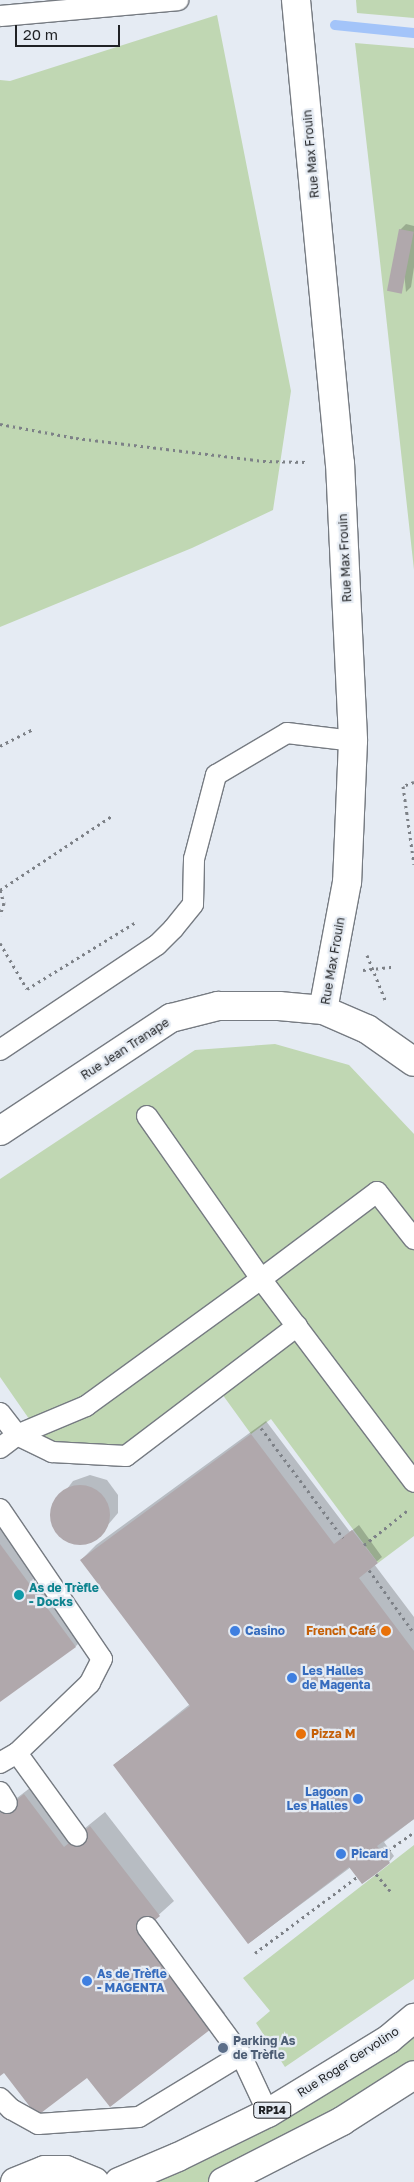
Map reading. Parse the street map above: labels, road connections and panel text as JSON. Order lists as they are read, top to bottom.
{
  "streets": {
    "main road": [
      "Rue Max Frouin",
      "Rue Jean Tranape",
      "Rue Roger Gervolino",
      "RP14"
    ]
  },
  "crossings": [
    ["Rue Max Frouin", "Rue Jean Tranape"]
  ],
  "places": [
    "As de Trèfle - Docks",
    "Casino",
    "French Café",
    "Les Halles de Magenta",
    "Pizza M",
    "Lagoon Les Halles",
    "Picard",
    "As de Trèfle - MAGENTA",
    "Parking As de Trèfle"
  ],
  "scale_bar": "20 m"
}
